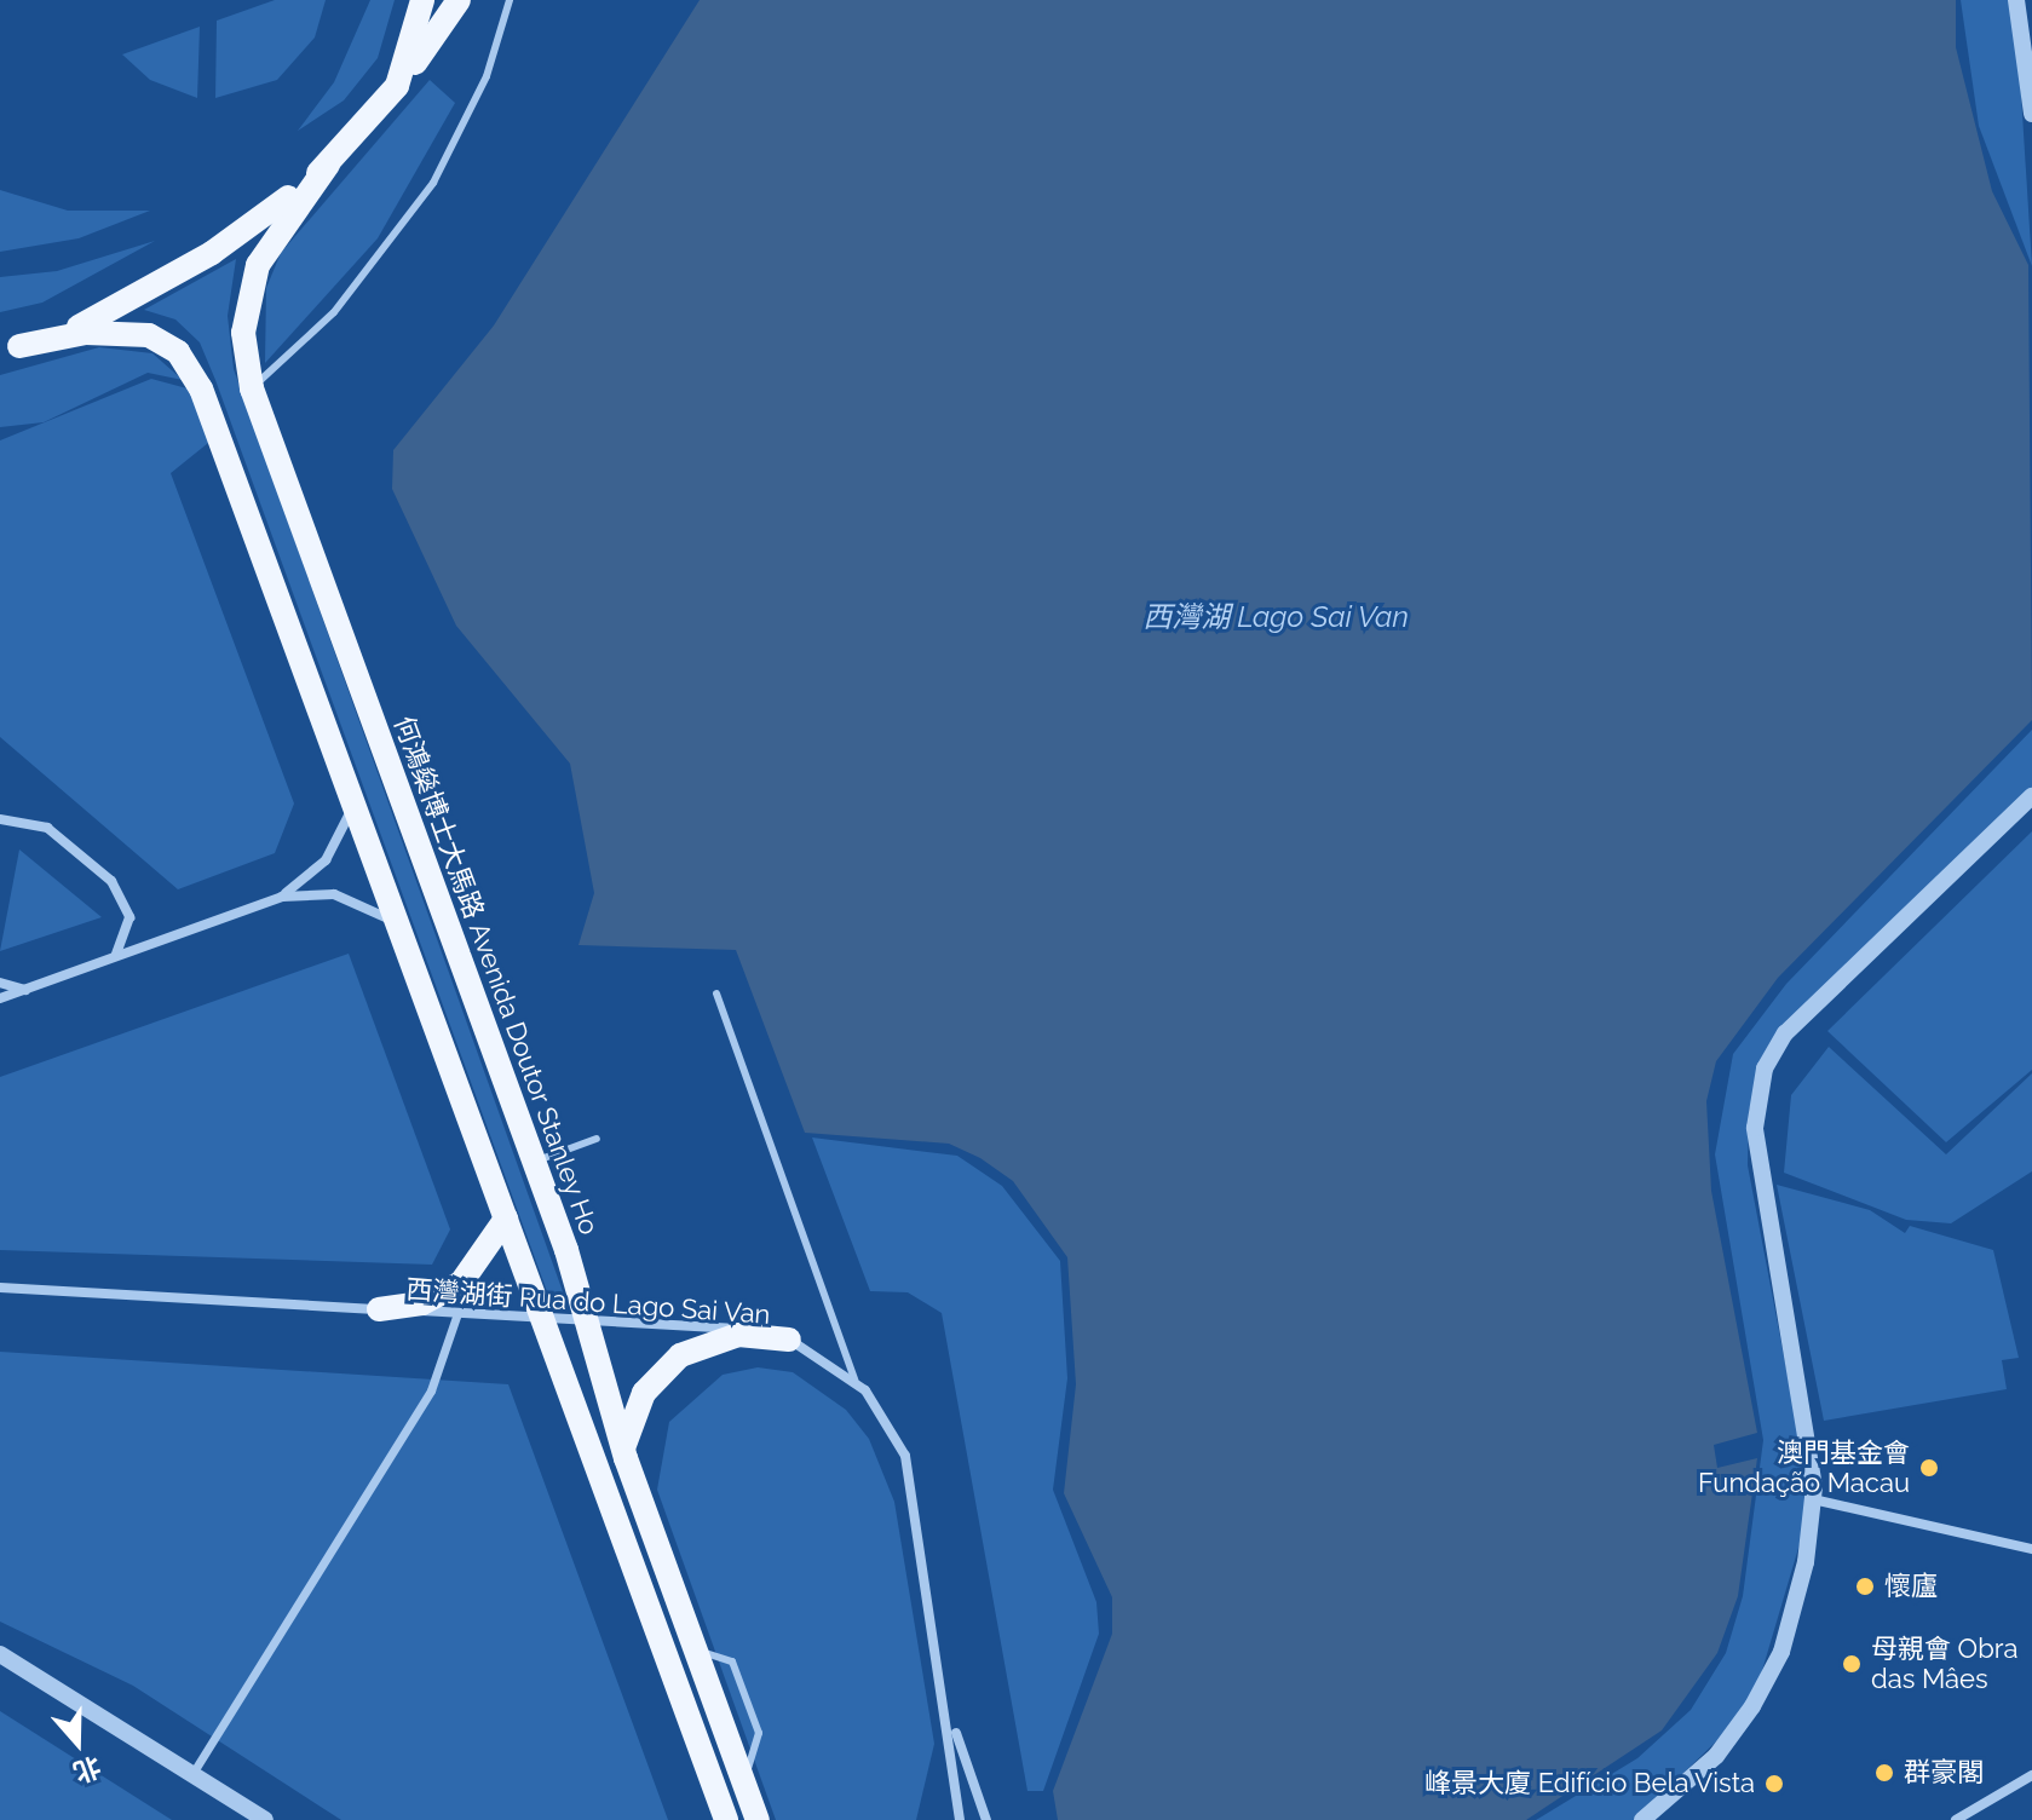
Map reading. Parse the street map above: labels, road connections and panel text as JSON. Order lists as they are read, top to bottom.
{
  "streets": {
    "main road": ["何鴻燊博士大馬路 Avenida Doutor Stanley Ho"],
    "street": ["西灣湖街 Rua do Lago Sai Van"]
  },
  "crossings": [
    ["何鴻燊博士大馬路 Avenida Doutor Stanley Ho", "西灣湖街 Rua do Lago Sai Van"]
  ],
  "water": ["西灣湖 Lago Sai Van"],
  "places": [
    "澳門基金會 Fundação Macau",
    "懷廬",
    "母親會 Obra das Mâes",
    "群豪閣",
    "峰景大廈 Edifício Bela Vista"
  ],
  "north": "bottom"
}
